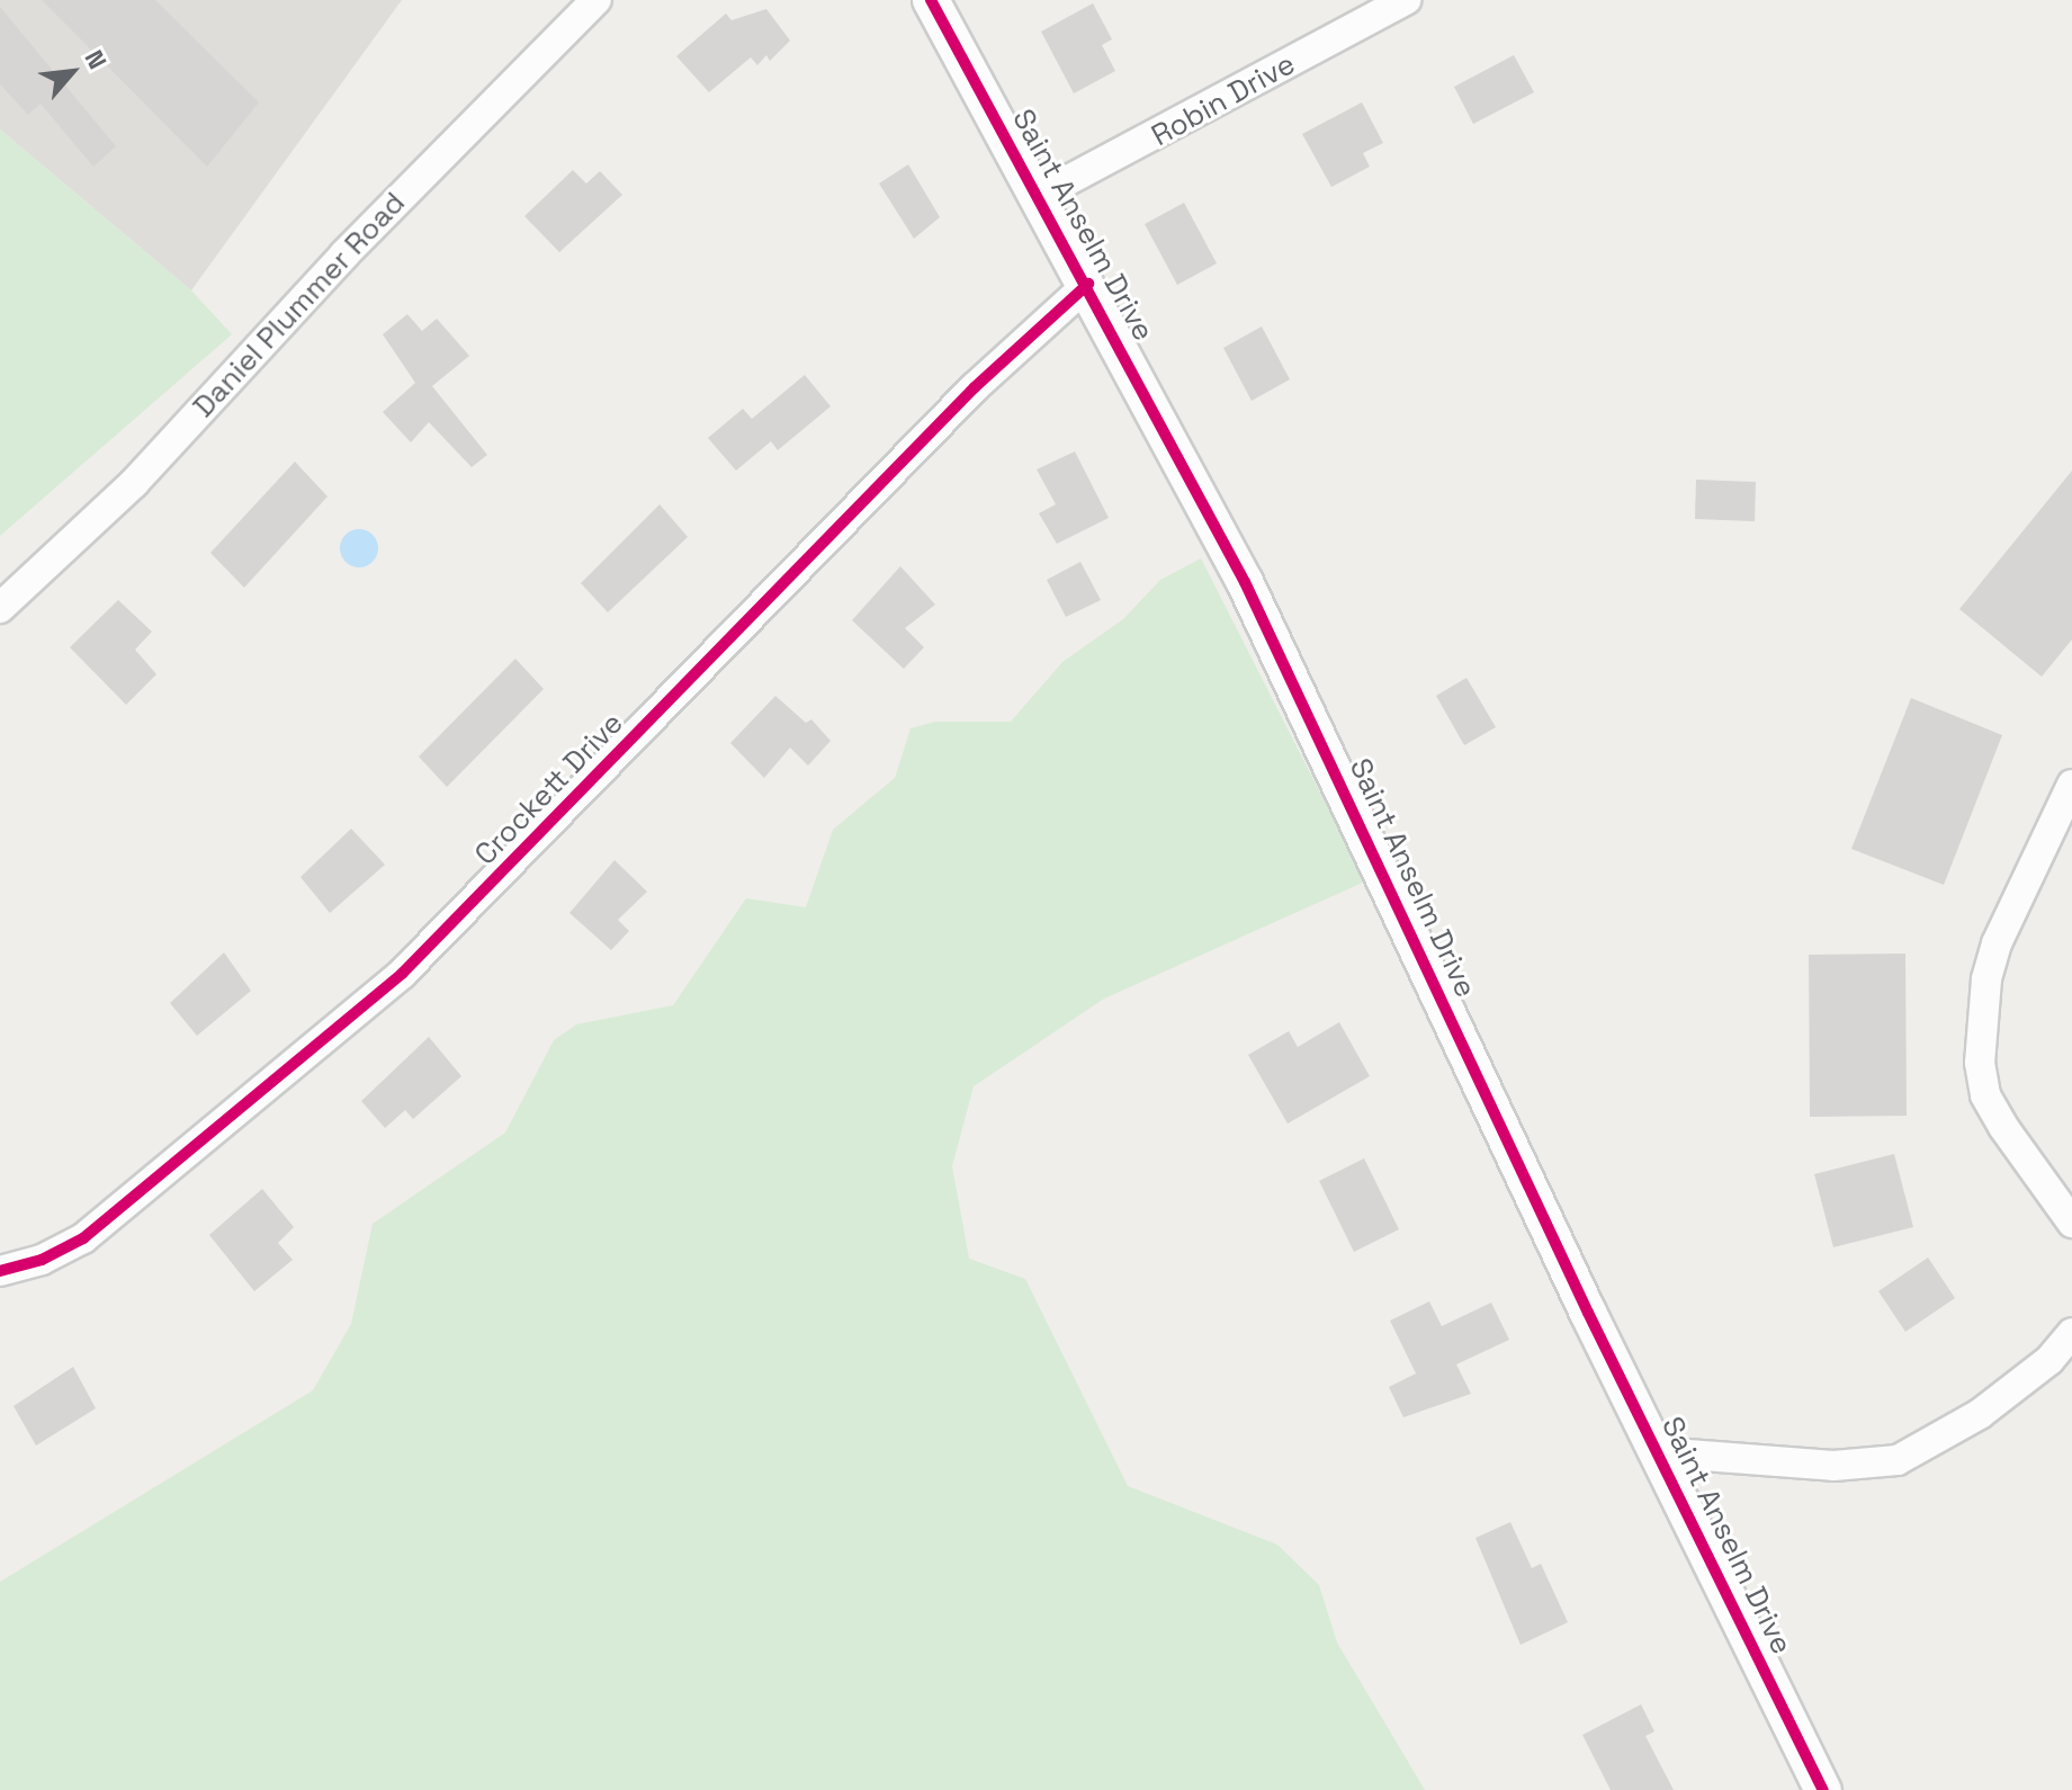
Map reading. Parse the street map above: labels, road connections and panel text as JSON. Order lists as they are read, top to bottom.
{
  "streets": {
    "street": [
      "Robin Drive",
      "Saint Anselm Drive",
      "Daniel Plummer Road",
      "Crockett Drive"
    ]
  },
  "crossings": [
    ["Robin Drive", "Saint Anselm Drive"],
    ["Saint Anselm Drive", "Crockett Drive"]
  ],
  "north": "top right"
}
